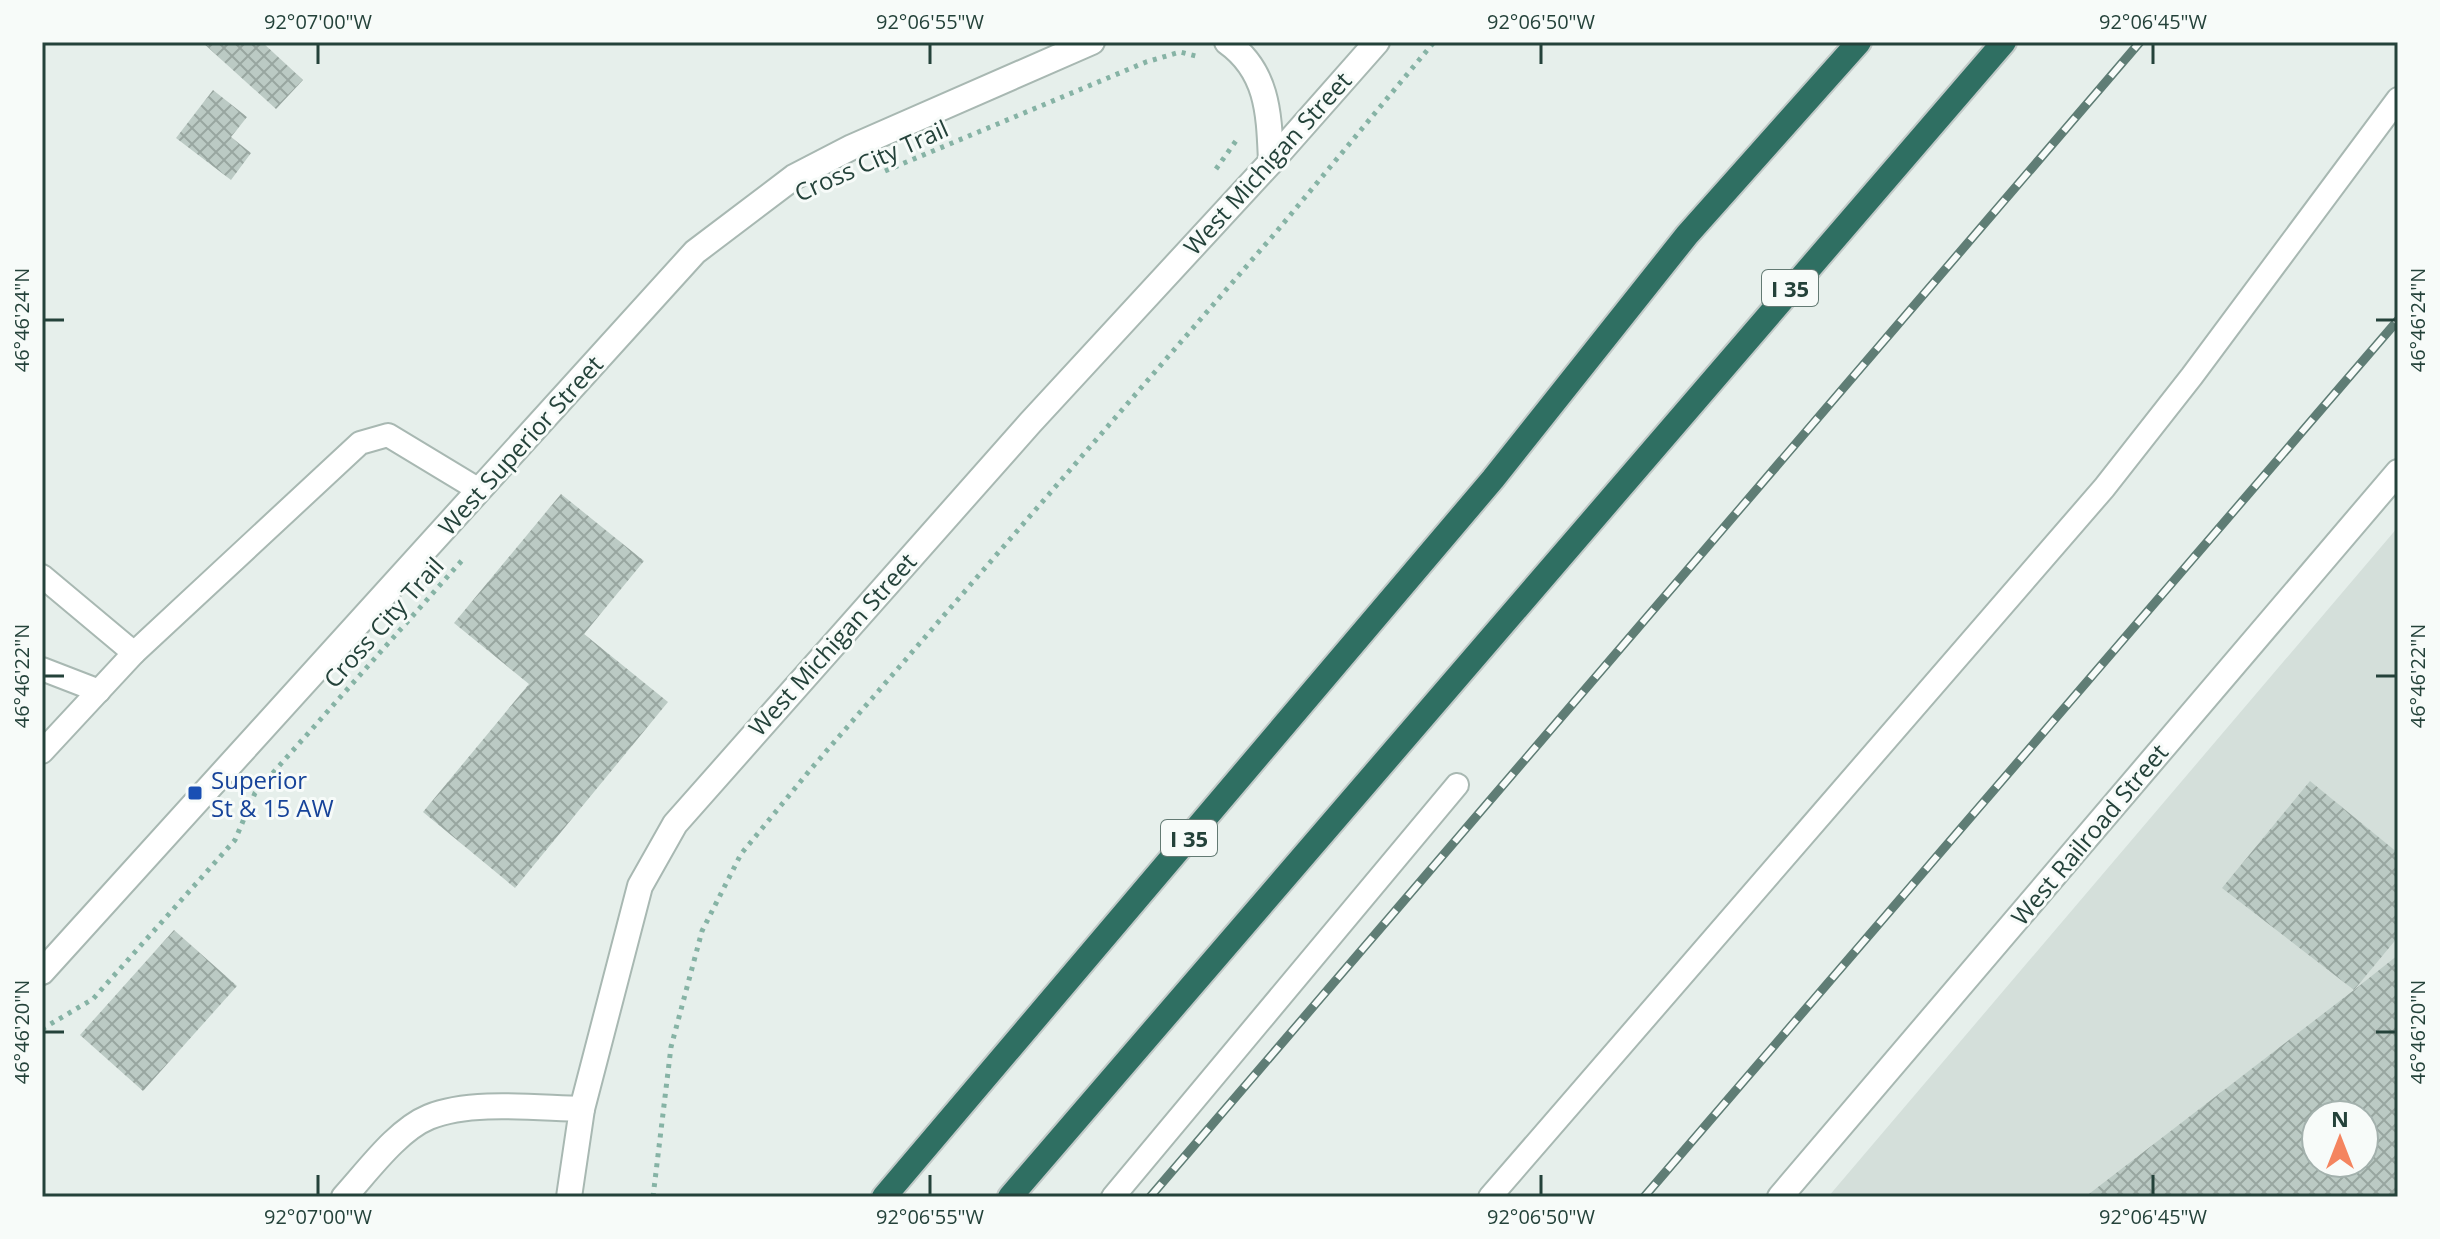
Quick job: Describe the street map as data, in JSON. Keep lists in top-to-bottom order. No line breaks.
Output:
{"streets":{"highway":["I 35"],"street":["West Michigan Street","West Superior Street","West Railroad Street"],"path":["Cross City Trail"]},"places":{"transit":["Superior St & 15 AW"]},"north":"top","coordinates":["92°07'00\"W","92°06'55\"W","92°06'50\"W","92°06'45\"W","46°46'24\"N","46°46'22\"N","46°46'20\"N"]}
